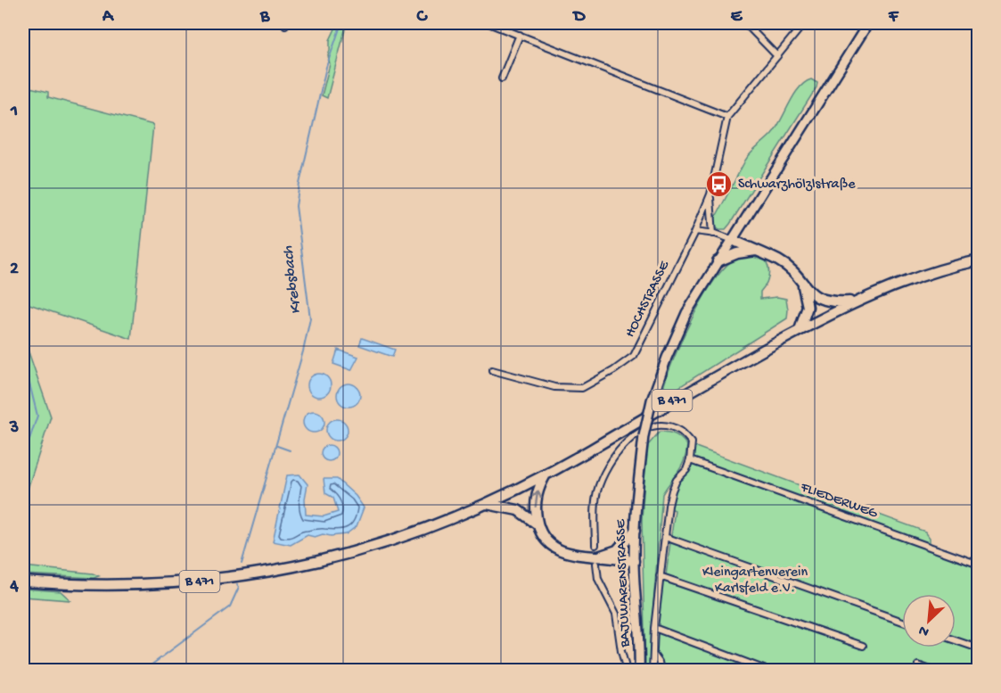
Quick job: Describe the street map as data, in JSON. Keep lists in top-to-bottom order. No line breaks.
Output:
{"streets":{"highway":["B 471"],"main road":["BAJUWARENSTRASSE"],"street":["HOCHSTRASSE","FLIEDERWEG"]},"crossings":[["FLIEDERWEG","BAJUWARENSTRASSE"]],"water":["Krebsbach"],"parks":["Kleingartenverein Karlsfeld e.V."],"places":{"bus stop":["Schwarzhölzlstraße"]},"north":"bottom left","grid":{"columns":["A","B","C","D","E","F"],"rows":["1","2","3","4"]}}
